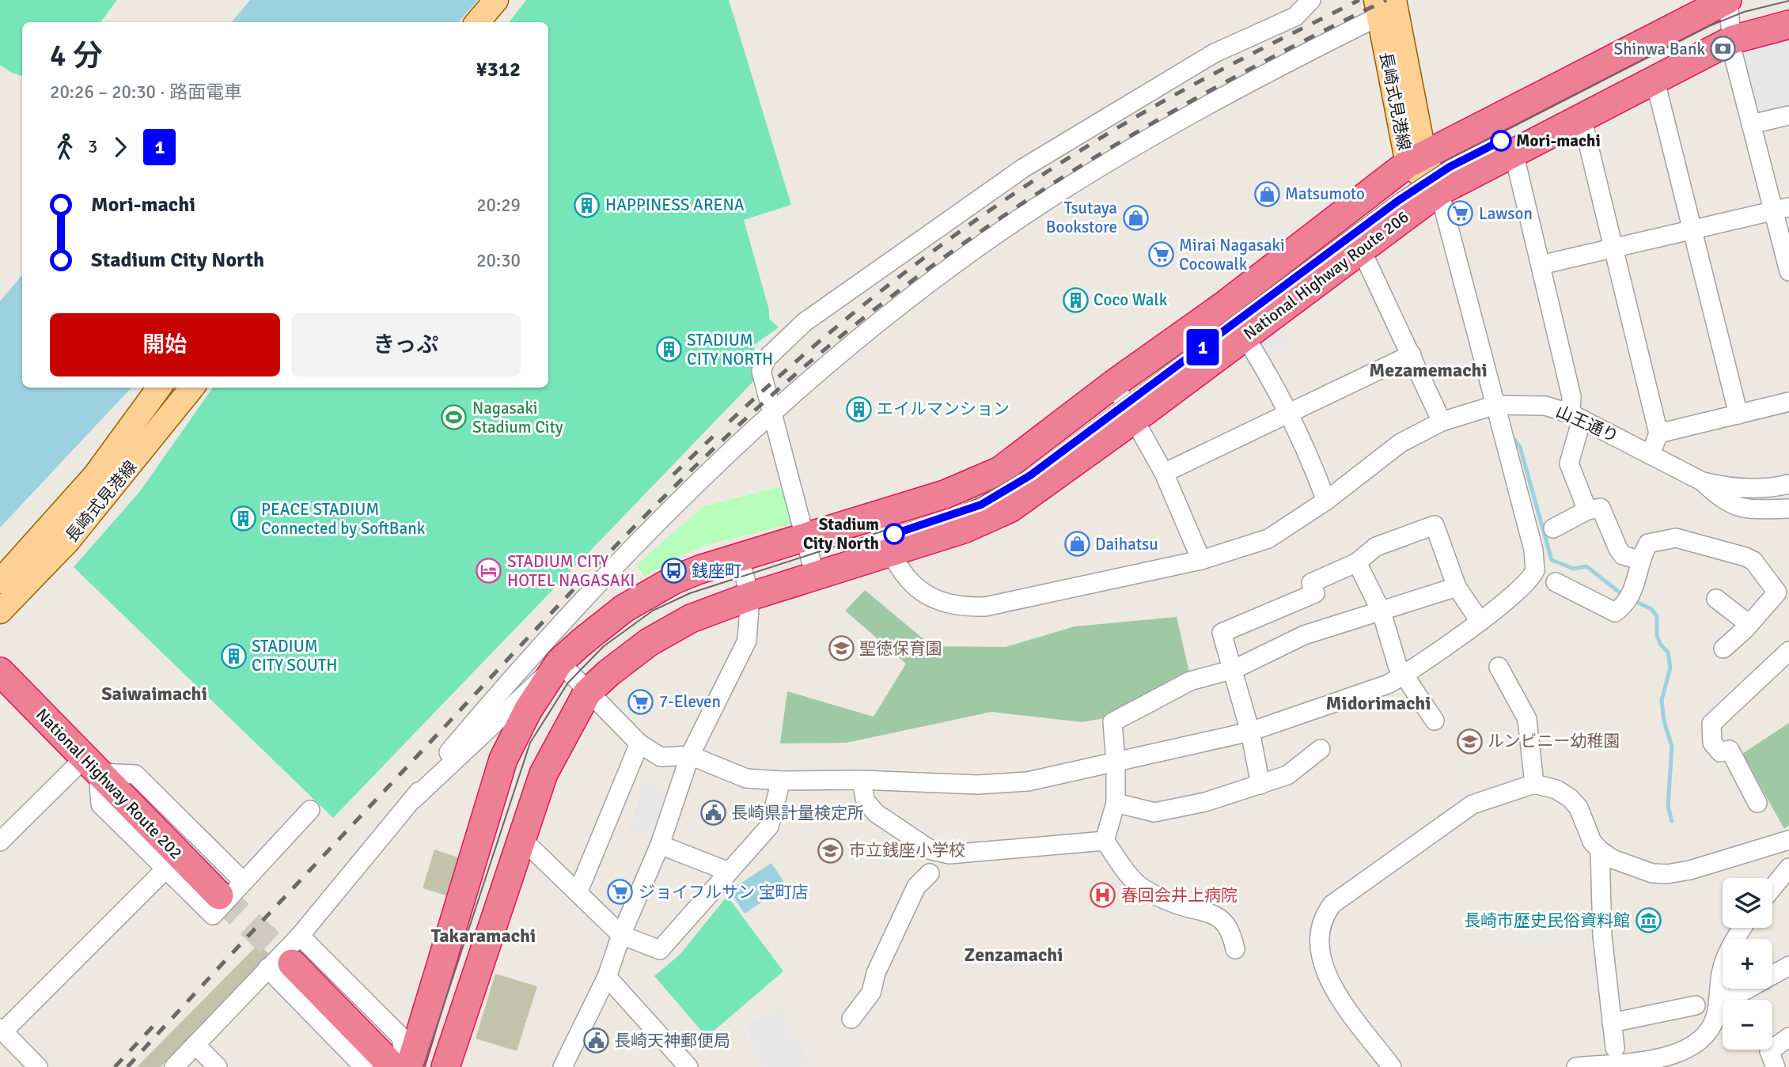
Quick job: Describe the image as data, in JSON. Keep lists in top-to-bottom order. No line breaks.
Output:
{"streets":{"highway":["National Highway Route 206","National Highway Route 202"],"main road":["長崎式見港線"],"street":["山王通り"]},"crossings":[["長崎式見港線","National Highway Route 206"],["National Highway Route 206","山王通り"]],"districts":["Mezamemachi","Saiwaimachi","Midorimachi","Takaramachi","Zenzamachi"],"places":{"bank":["Shinwa Bank"],"other":["Mori-machi","Stadium City North"],"shop":["Matsumoto","Tsutaya Bookstore","Daihatsu"],"building":["HAPPINESS ARENA","Coco Walk","STADIUM CITY NORTH","エイルマンション","PEACE STADIUM Connected by SoftBank","STADIUM CITY SOUTH"],"supermarket":["Lawson","Mirai Nagasaki Cocowalk","7-Eleven","ジョイフルサン 宝町店"],"sports":["Nagasaki Stadium City"],"hotel":["STADIUM CITY HOTEL NAGASAKI"],"bus stop":["銭座町"],"school or university":["聖徳保育園","ルンビニー幼稚園","市立銭座小学校"],"public building":["長崎県計量検定所","長崎天神郵便局"],"hospital":["春回会井上病院"],"museum":["長崎市歴史民俗資料館"]},"lines":["tram line 1"],"page":{"on_map":"1","heading":["4 分","20:26 – 20:30 · 路面電車","¥312"],"legs":["3","1"],"list":[{"name":"Mori-machi","value":"20:29"},{"name":"Stadium City North","value":"20:30"}],"buttons":["開始","きっぷ"],"map_buttons":["+","−"]}}
